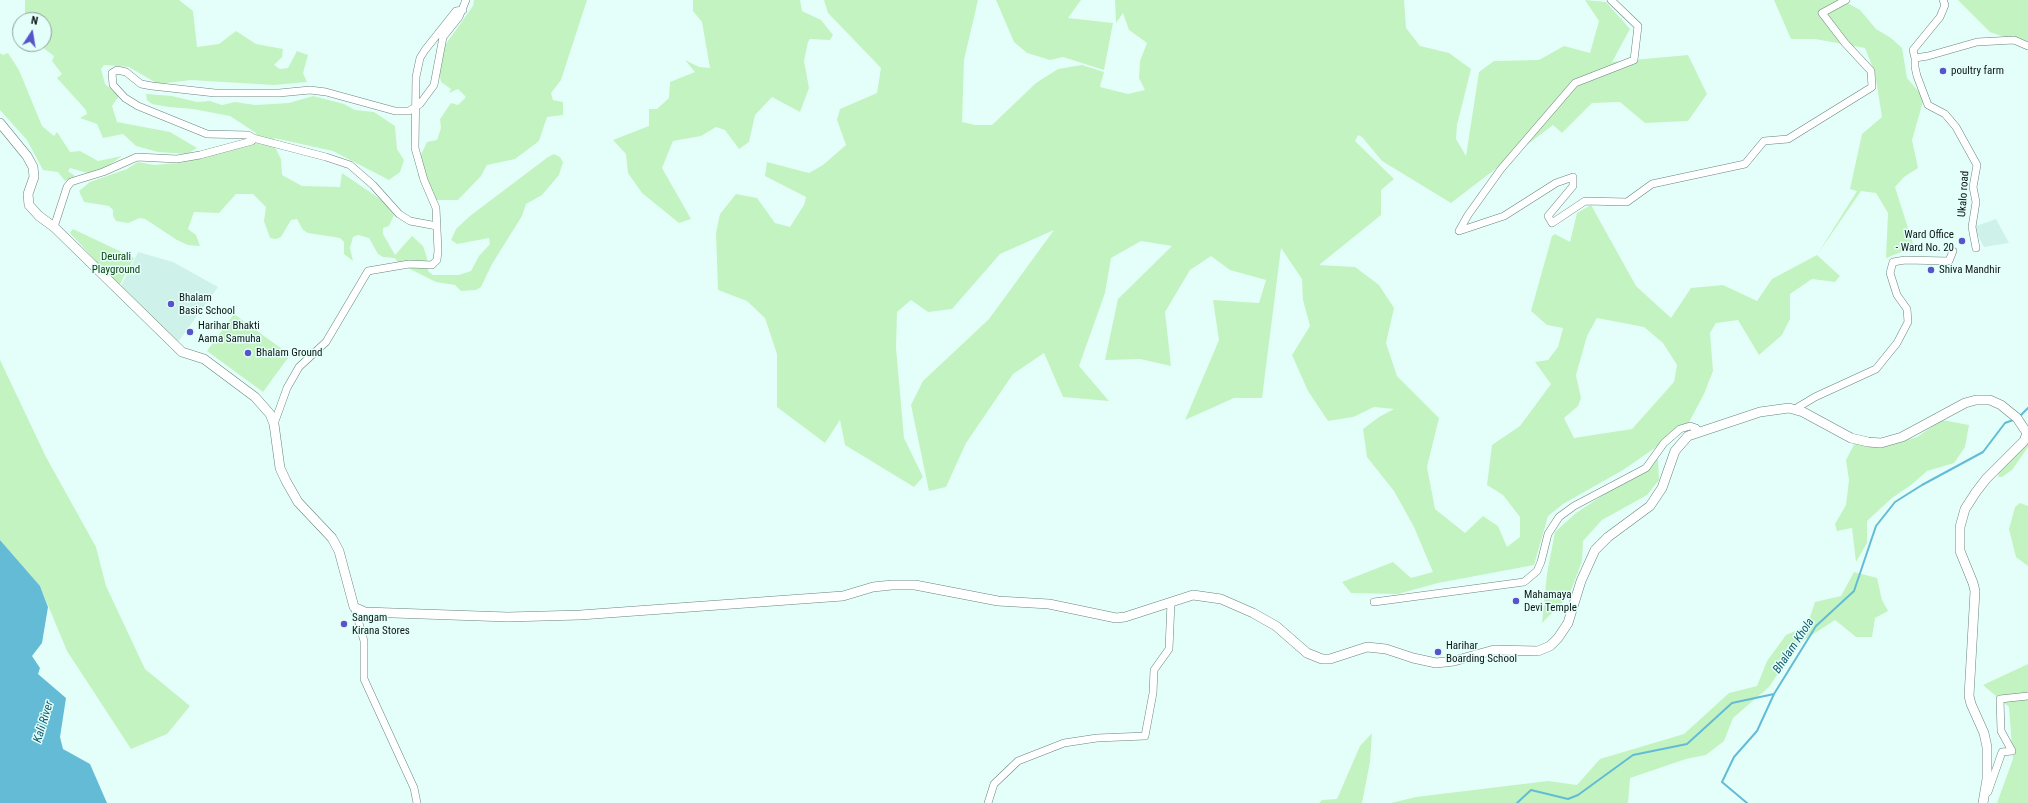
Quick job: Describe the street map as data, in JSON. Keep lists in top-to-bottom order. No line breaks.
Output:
{"streets":{"street":["Ukalo road"]},"water":["Bhalam Khola","Kali River"],"parks":["Deurali Playground"],"places":["poultry farm","Ward Office - Ward No. 20","Shiva Mandhir","Bhalam Basic School","Harihar Bhakti Aama Samuha","Bhalam Ground","Mahamaya Devi Temple","Sangam Kirana Stores","Harihar Boarding School"],"north":"top"}
